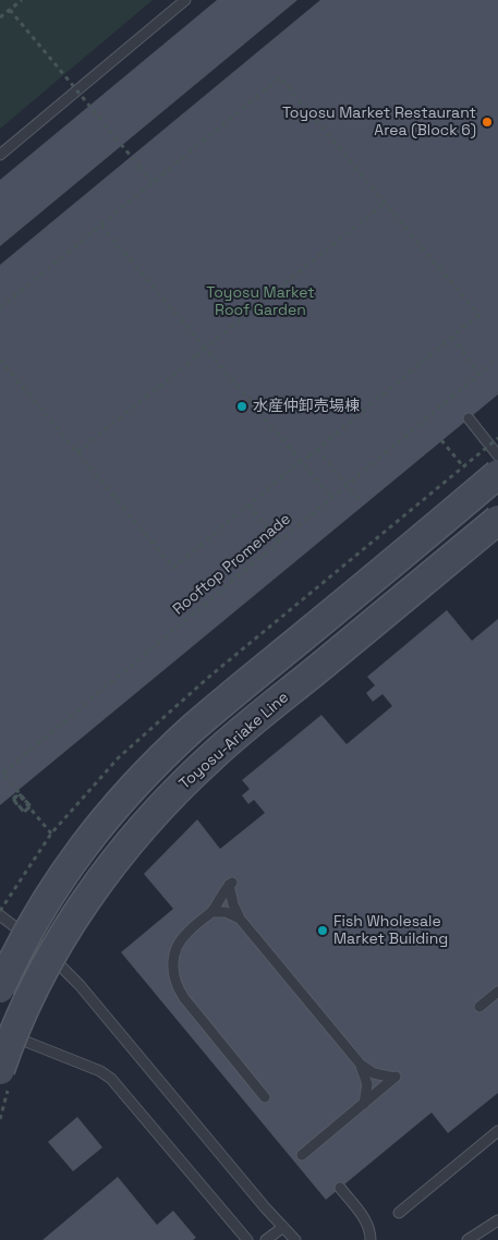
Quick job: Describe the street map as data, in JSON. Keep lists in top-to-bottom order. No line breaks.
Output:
{"streets":{"main road":["Toyosu-Ariake Line"],"path":["Rooftop Promenade"]},"parks":["Toyosu Market Roof Garden"],"places":["Toyosu Market Restaurant Area (Block 6)","水産仲卸売場棟","Fish Wholesale Market Building"]}
